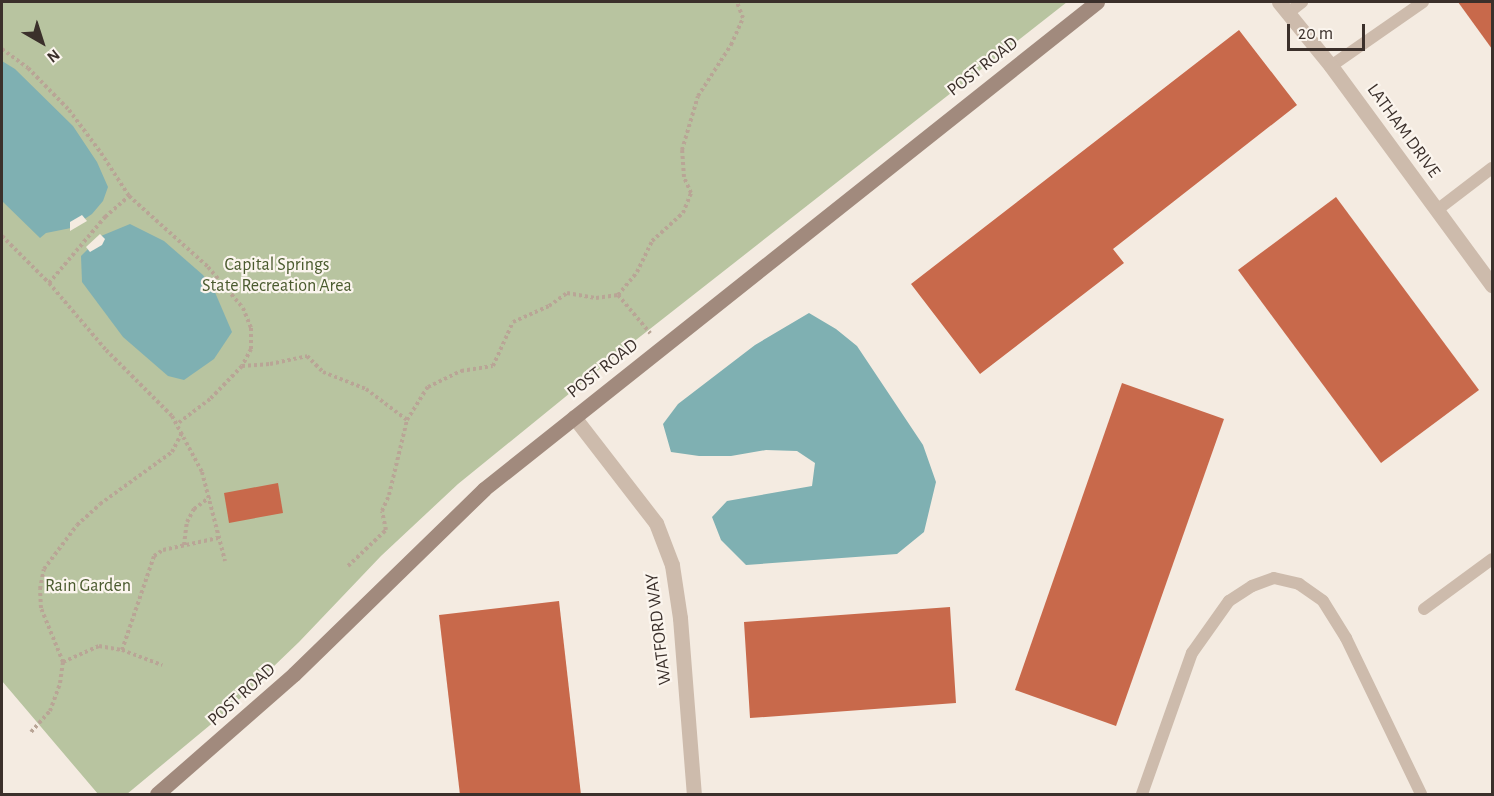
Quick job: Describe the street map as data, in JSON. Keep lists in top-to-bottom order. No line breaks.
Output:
{"streets":{"street":["POST ROAD","LATHAM DRIVE","WATFORD WAY"]},"crossings":[["POST ROAD","WATFORD WAY"]],"parks":["Capital Springs State Recreation Area","Rain Garden"],"scale_bar":"20 m","north":"bottom right"}
